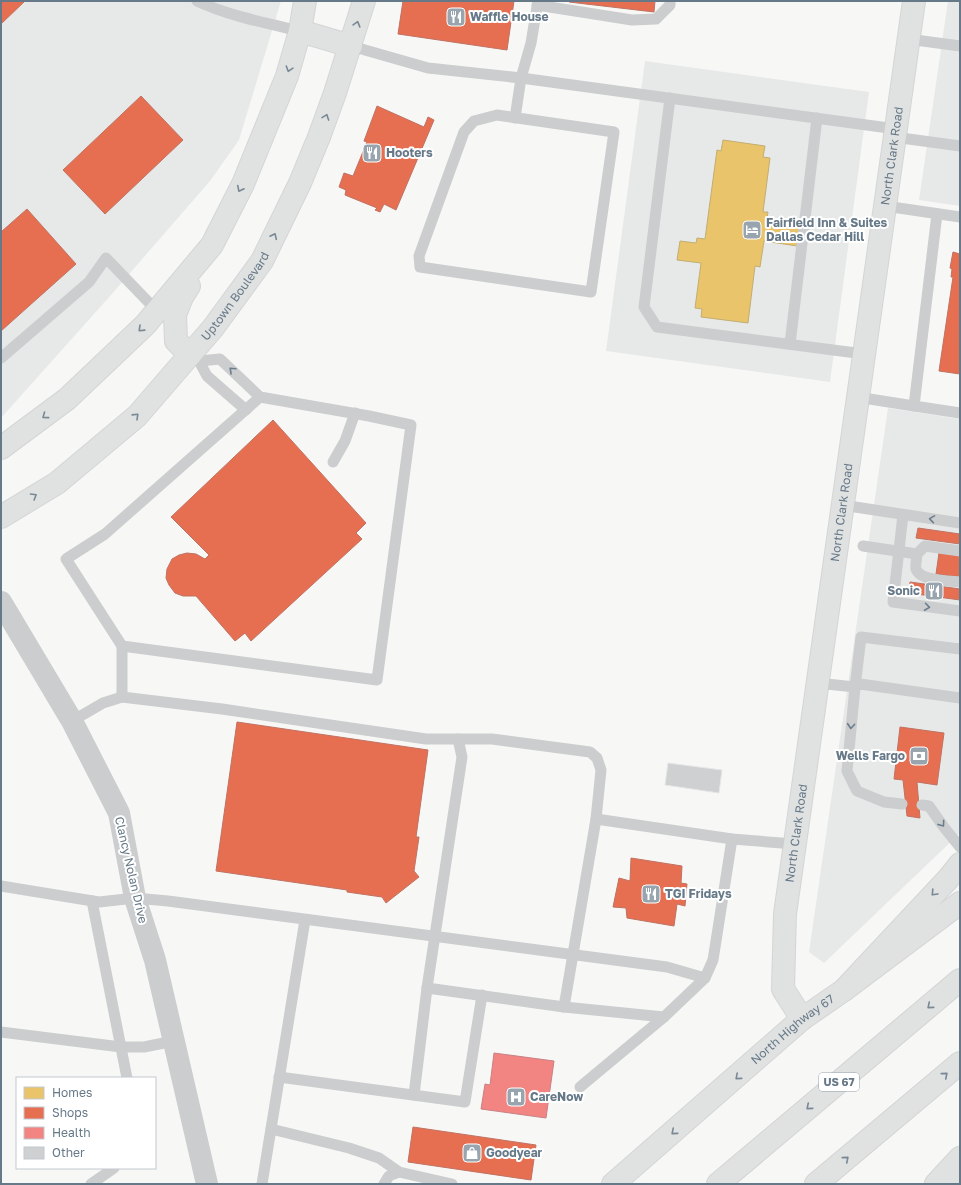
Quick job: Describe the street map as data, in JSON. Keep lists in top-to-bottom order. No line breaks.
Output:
{"streets":{"main road":["North Clark Road","Uptown Boulevard","North Highway 67","US 67"],"street":["Clancy Nolan Drive"]},"crossings":[["North Clark Road","North Highway 67"]],"places":{"restaurant":["Waffle House","Hooters","Sonic","TGI Fridays"],"hotel":["Fairfield Inn & Suites Dallas Cedar Hill"],"bank":["Wells Fargo"],"hospital":["CareNow"],"shop":["Goodyear"]},"legend":["Homes","Shops","Health","Other"]}
